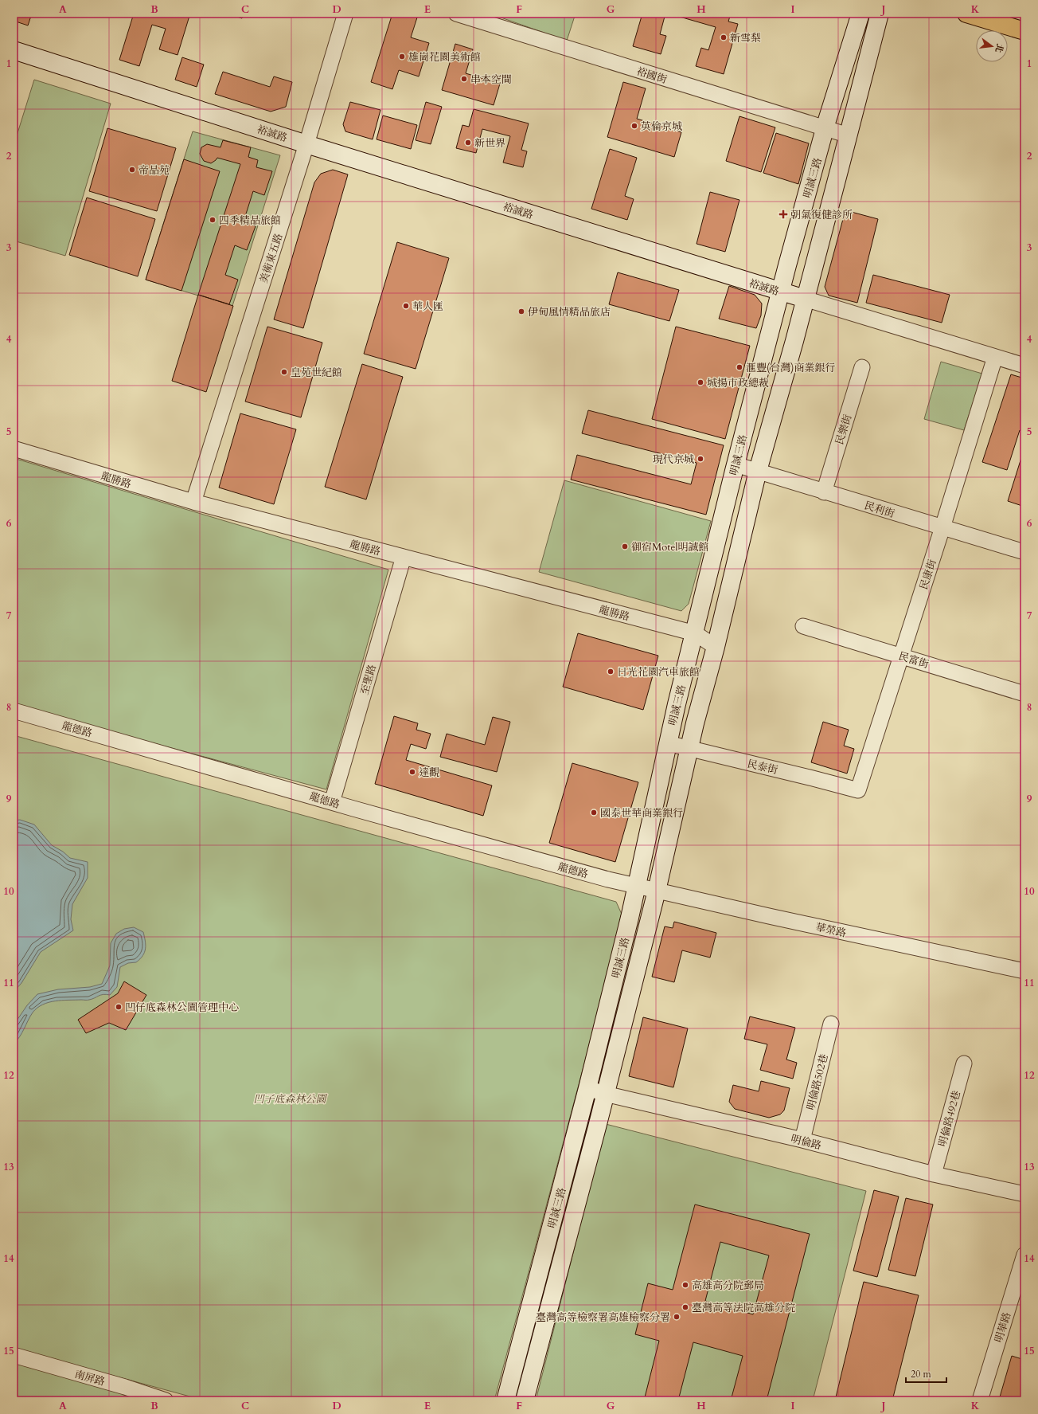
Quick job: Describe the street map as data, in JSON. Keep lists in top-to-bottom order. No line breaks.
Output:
{"streets":{"street":["裕國街","裕誠路","明誠三路","美術東五路","民樂街","龍勝路","民利街","民康街","民富街","至聖路","龍德路","民泰街","華榮路","明倫路502巷","明倫路492巷","明倫路","明華路","南屏路"]},"crossings":[["裕國街","明誠三路"],["裕誠路","明誠三路"],["裕誠路","美術東五路"],["裕誠路","民康街"],["明誠三路","龍勝路"],["明誠三路","民利街"],["明誠三路","龍德路"],["明誠三路","民泰街"],["明誠三路","華榮路"],["明誠三路","明倫路"],["美術東五路","龍勝路"],["民樂街","民利街"],["龍勝路","至聖路"],["民利街","民康街"],["民康街","民富街"],["民康街","民泰街"],["至聖路","龍德路"],["龍德路","華榮路"],["明倫路502巷","明倫路"],["明倫路492巷","明倫路"]],"parks":["凹子底森林公園"],"places":{"other":["新雪梨","雄崗花園美術館","串本空間","英倫京城","新世界","帝品苑","四季精品旅館","華人匯","伊甸風情精品旅店","滙豐(台灣)商業銀行","皇苑世紀館","城揚市政總裁","現代京城","御宿Motel明誠館","日光花園汽車旅館","達觀","國泰世華商業銀行","凹仔底森林公園管理中心","高雄高分院郵局","臺灣高等法院高雄分院","臺灣高等檢察署高雄檢察分署"],"health":["朝氣復健診所"]},"scale_bar":"20 m","north":"right","grid":{"columns":["A","B","C","D","E","F","G","H","I","J","K"],"rows":["1","2","3","4","5","6","7","8","9","10","11","12","13","14","15"]}}
